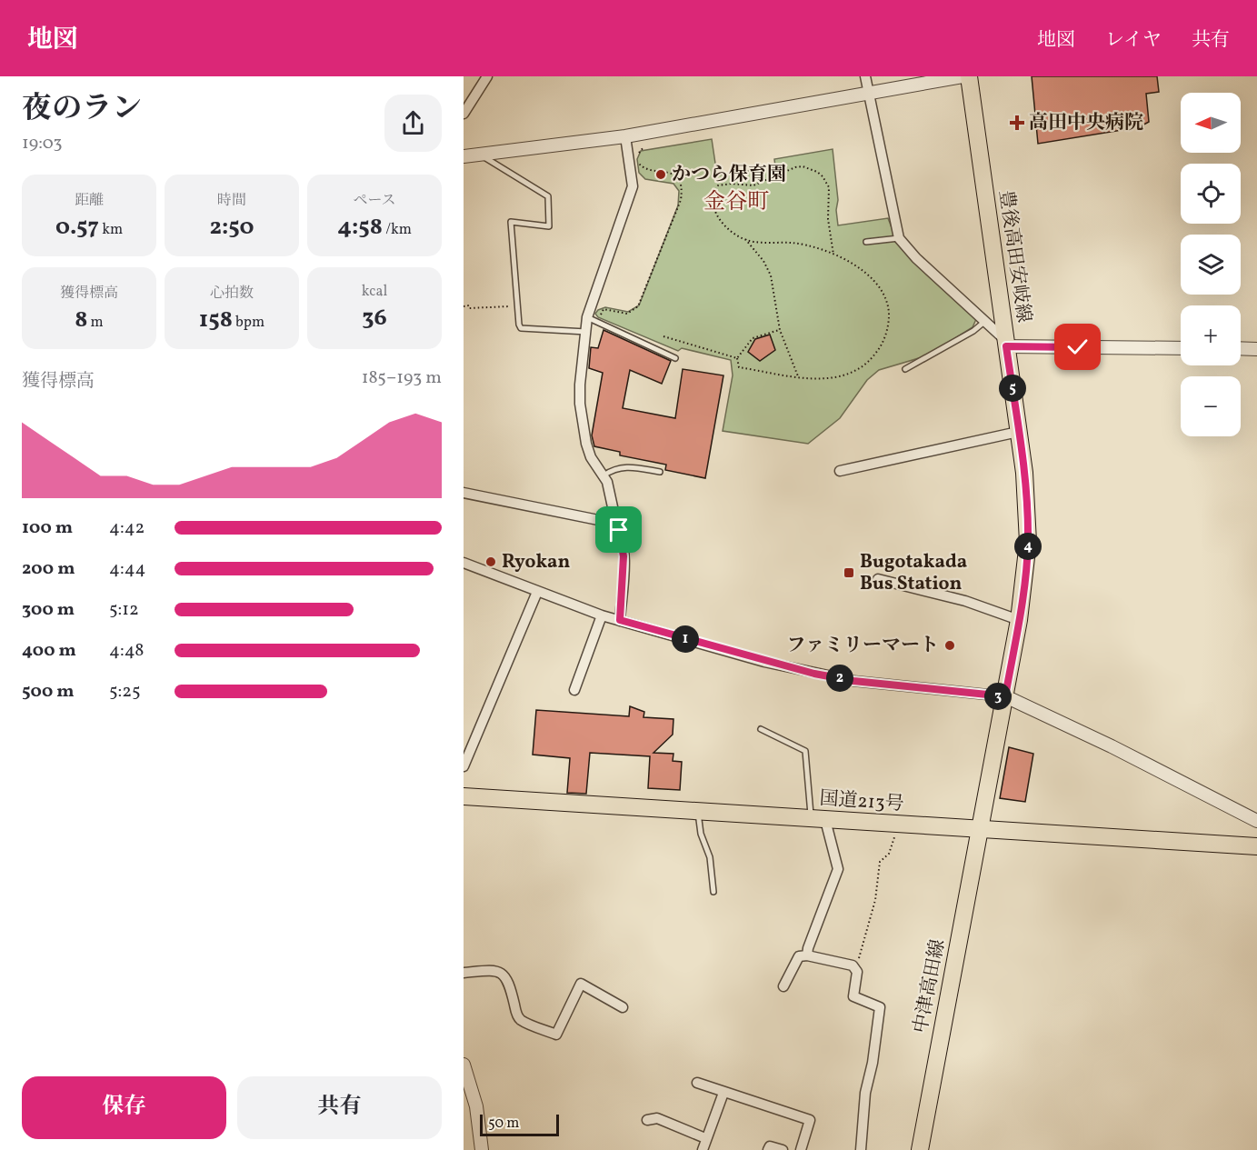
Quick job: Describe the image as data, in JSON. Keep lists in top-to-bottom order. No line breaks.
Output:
{"streets":{"main road":["豊後高田安岐線","国道213号","中津高田線"]},"crossings":[["豊後高田安岐線","国道213号"],["豊後高田安岐線","中津高田線"],["国道213号","中津高田線"]],"districts":["金谷町"],"places":{"health":["高田中央病院"],"other":["かつら保育園","Ryokan","ファミリーマート"],"transit":["Bugotakada Bus Station"]},"scale_bar":"50 m","north":"left","page":{"header":"地図","nav":["地図","レイヤ","共有"],"heading":["夜のラン","19:03"],"map_buttons":["+","−"],"stats":[["距離","0.57 km"],["時間","2:50"],["ペース","4:58 /km"],["獲得標高","8 m"],["心拍数","158 bpm"],["kcal","36"]],"chart":["獲得標高","185–193 m"],"pins":["5","4","1","2","3"],"list":[{"name":"100 m","note":"4:42"},{"name":"200 m","note":"4:44"},{"name":"300 m","note":"5:12"},{"name":"400 m","note":"4:48"},{"name":"500 m","note":"5:25"}],"buttons":["保存","共有"],"scale":"50 m"}}
